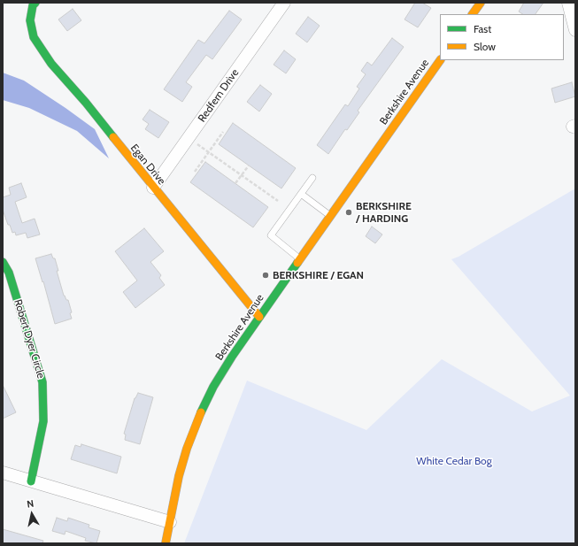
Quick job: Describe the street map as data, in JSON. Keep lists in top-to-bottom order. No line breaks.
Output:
{"streets":{"street":["Berkshire Avenue","Redfern Drive","Egan Drive","Robert Dyer Circle"]},"crossings":[["Berkshire Avenue","Egan Drive"],["Redfern Drive","Egan Drive"]],"parks":["White Cedar Bog"],"places":["BERKSHIRE / HARDING","BERKSHIRE / EGAN"],"legend":["Fast","Slow"],"north":"top"}
